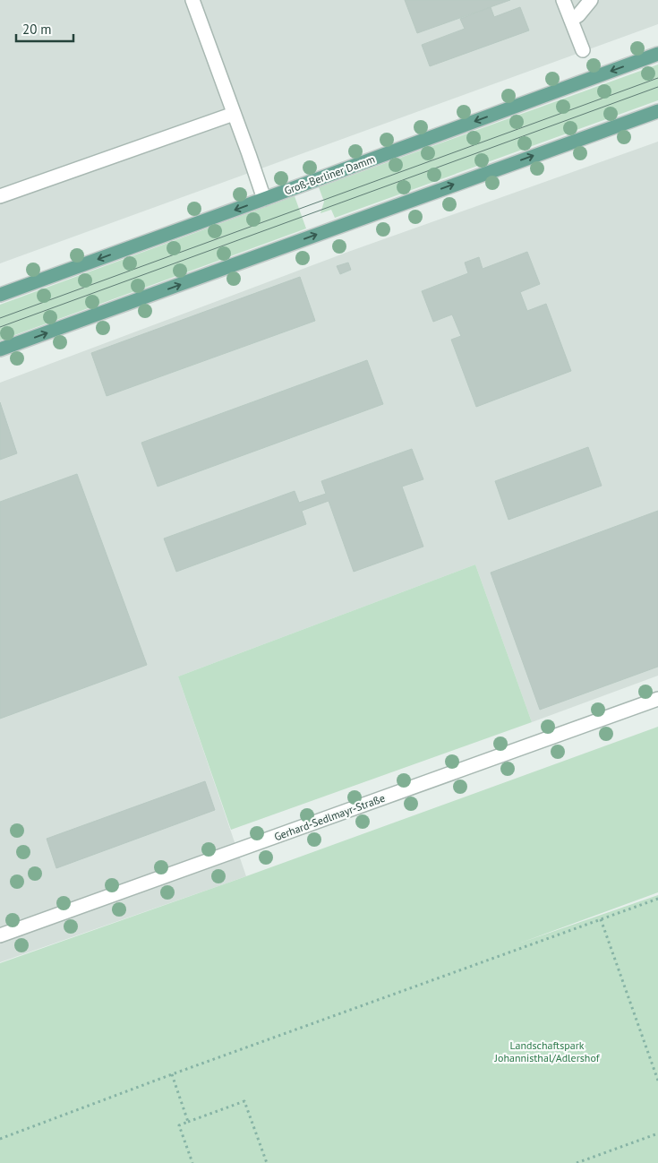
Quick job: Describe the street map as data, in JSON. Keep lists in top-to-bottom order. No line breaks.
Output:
{"streets":{"main road":["Groß-Berliner Damm"],"street":["Gerhard-Sedlmayr-Straße"]},"parks":["Landschaftspark Johannisthal/Adlershof"],"scale_bar":"20 m"}
